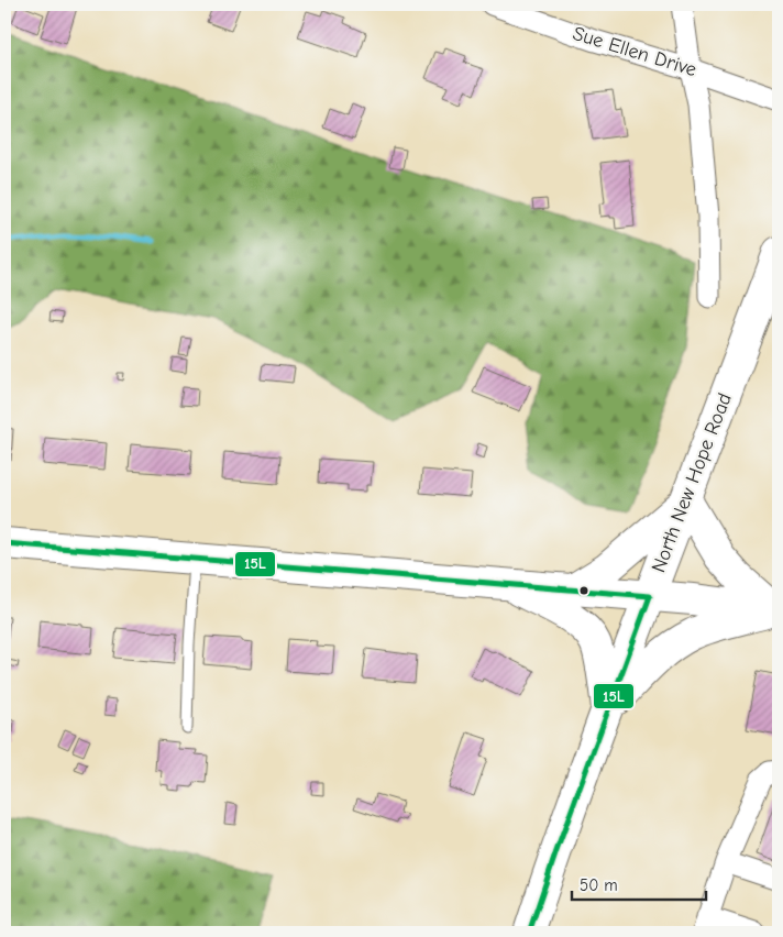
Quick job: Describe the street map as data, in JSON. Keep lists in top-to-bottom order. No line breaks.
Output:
{"streets":{"main road":["North New Hope Road"],"street":["Sue Ellen Drive"]},"lines":["transit line 15L"],"scale_bar":"50 m"}
